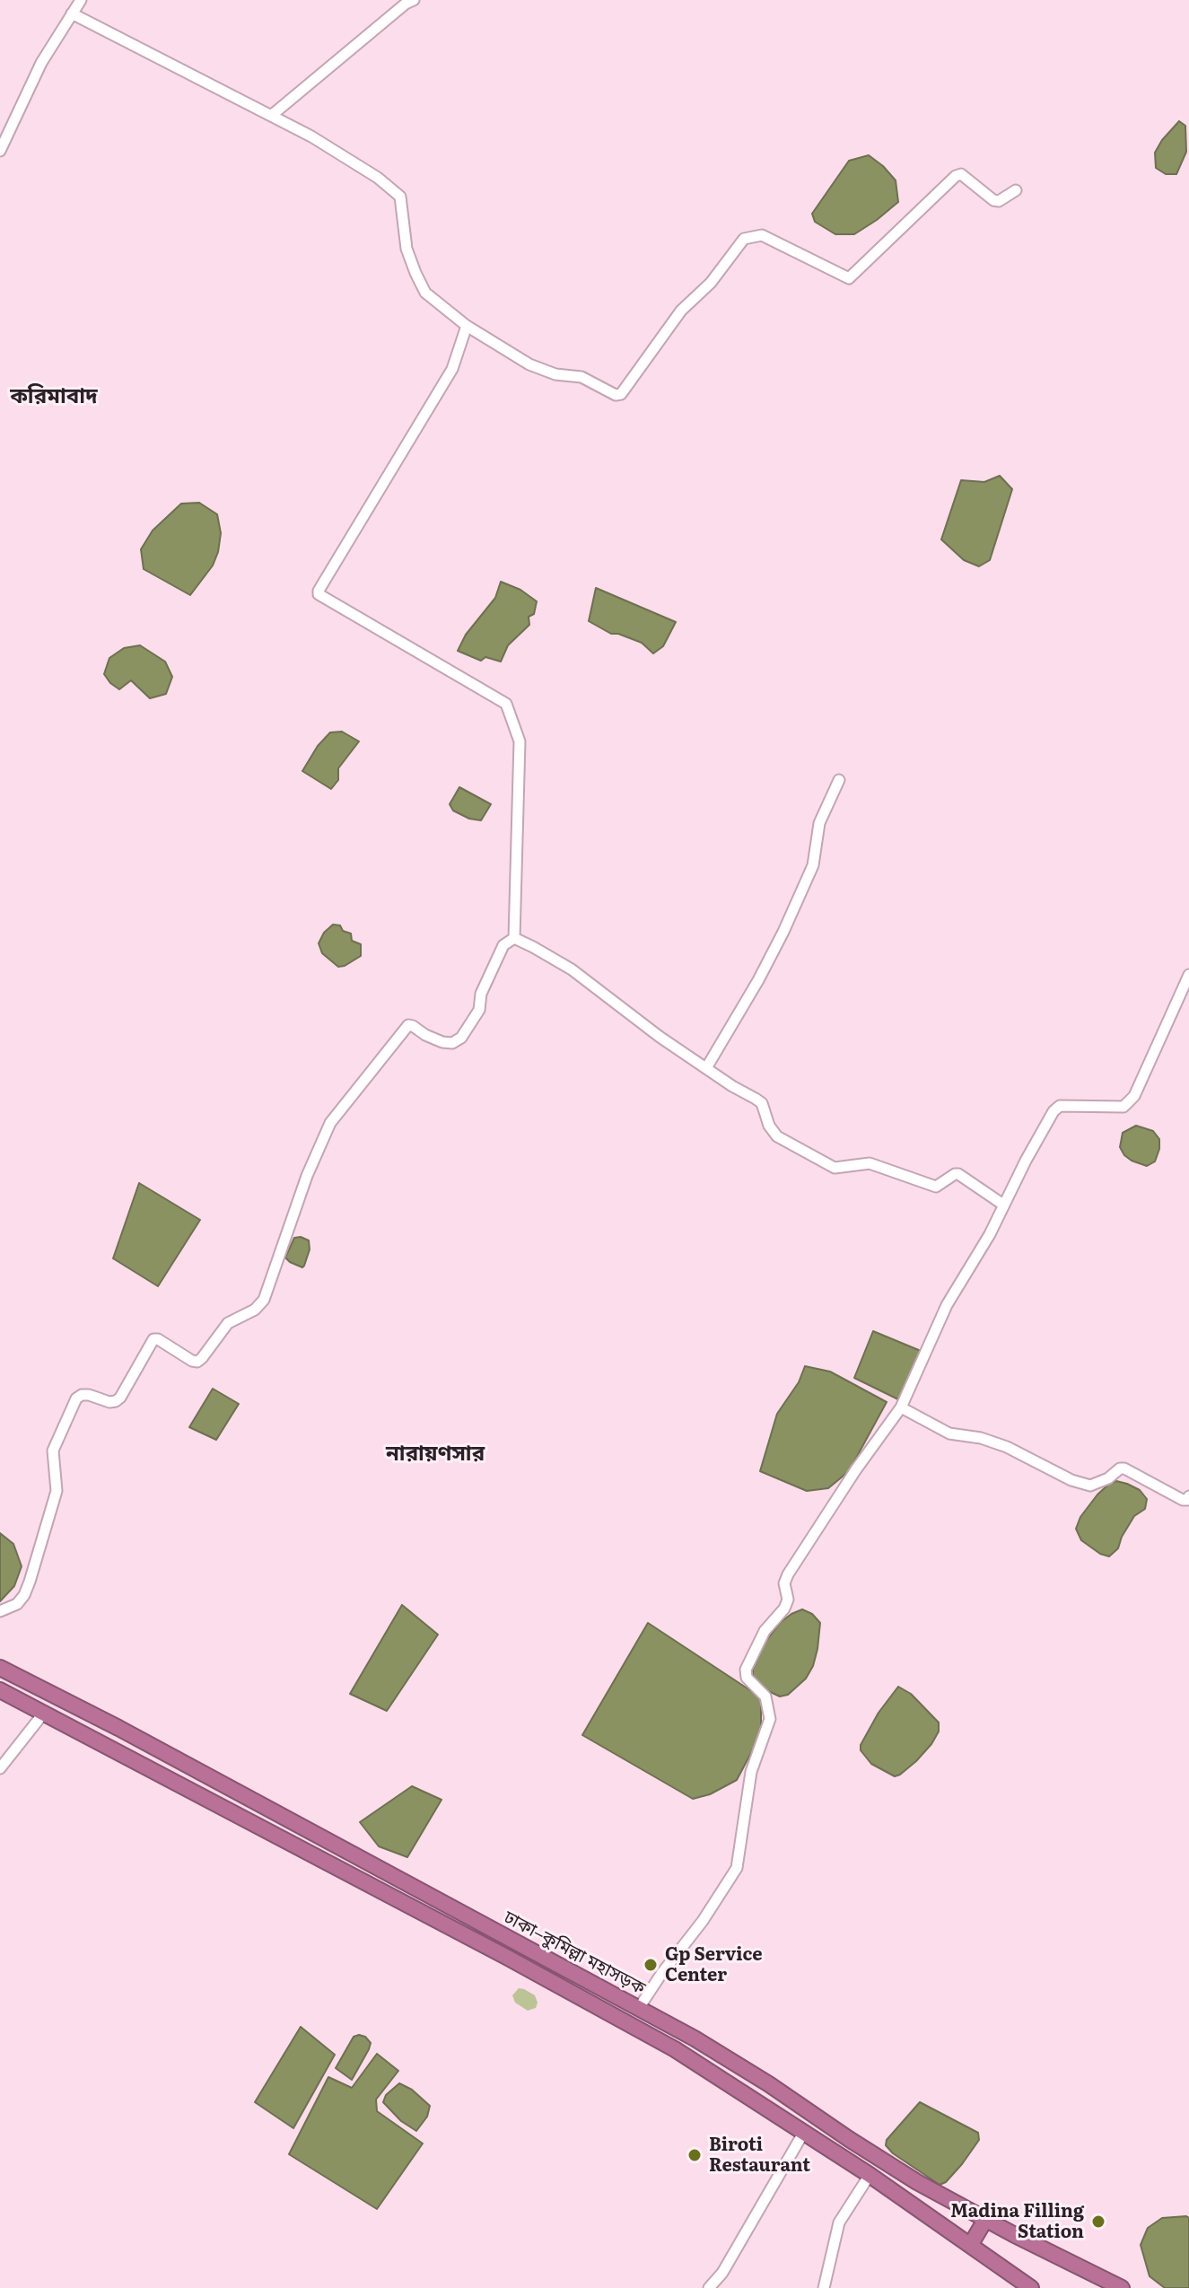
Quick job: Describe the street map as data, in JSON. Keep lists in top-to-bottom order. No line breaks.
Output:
{"streets":{"highway":["ঢাকা–কুমিল্লা মহাসড়ক"]},"districts":["করিমাবাদ","নারায়ণসার"],"places":["Gp Service Center","Biroti Restaurant","Madina Filling Station"]}
